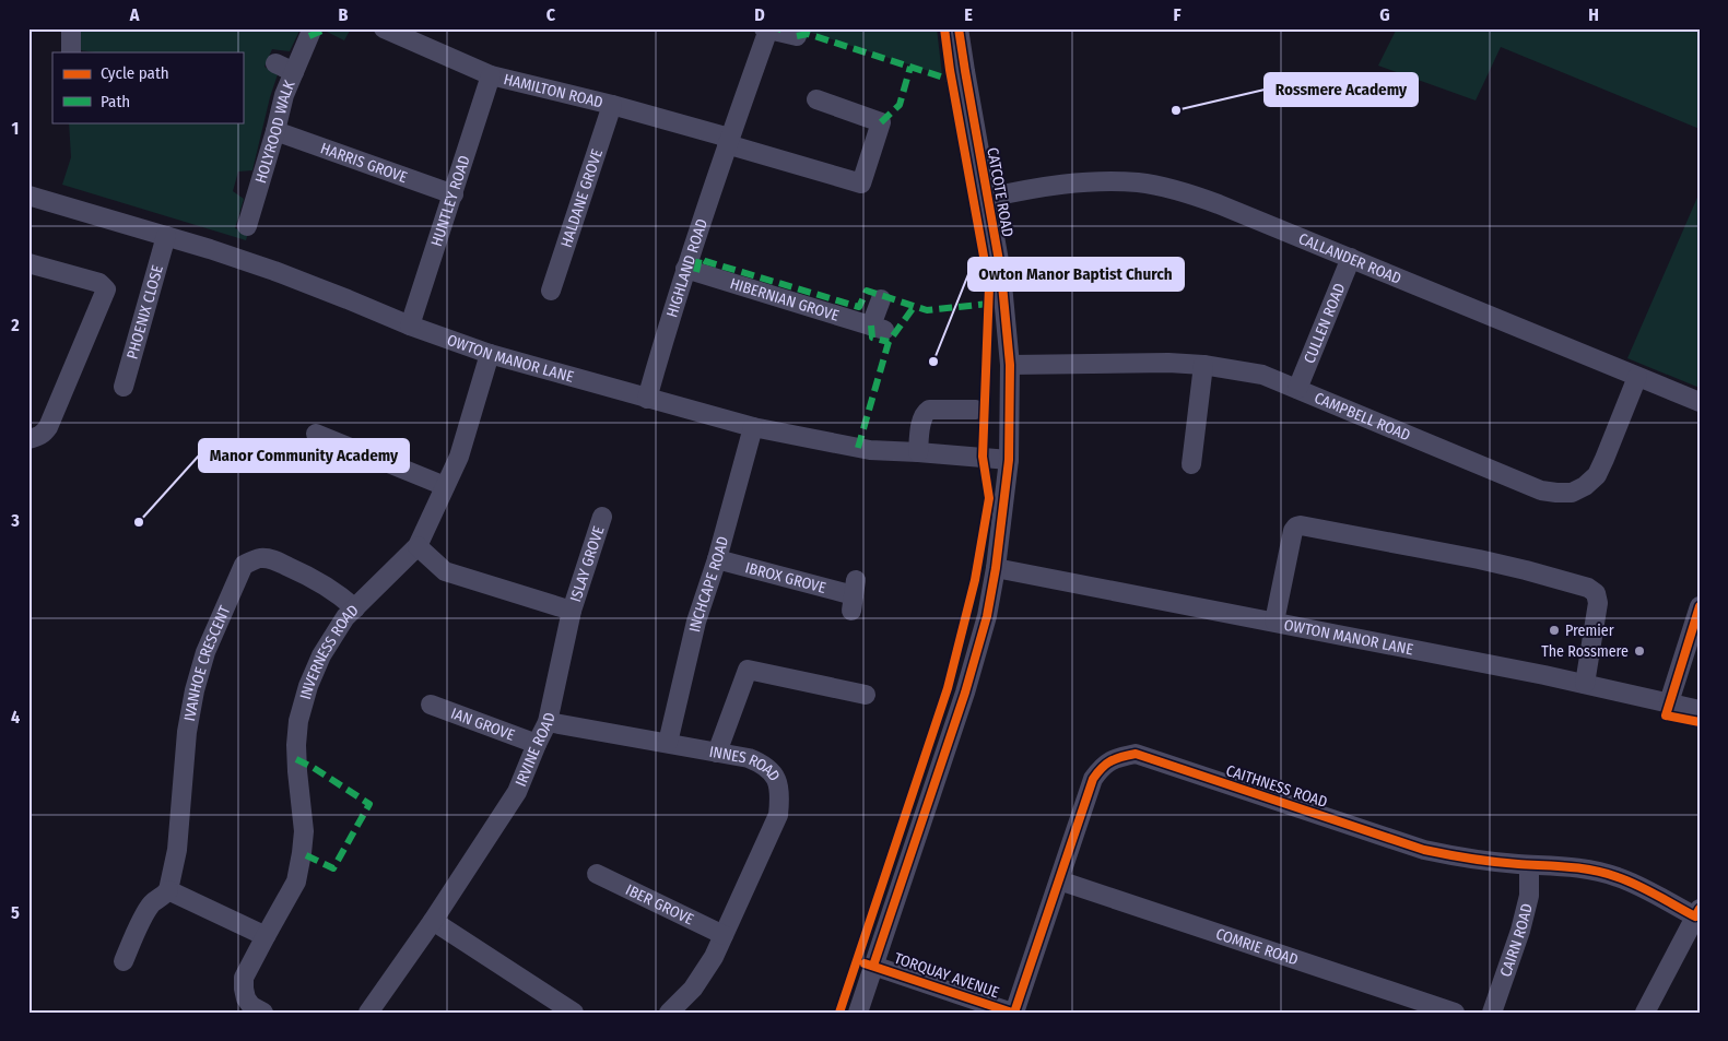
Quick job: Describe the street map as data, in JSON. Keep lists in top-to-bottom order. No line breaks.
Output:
{"streets":{"street":["HAMILTON ROAD","HOLYROOD WALK","HARRIS GROVE","CATCOTE ROAD","HALDANE GROVE","HUNTLEY ROAD","CALLANDER ROAD","HIGHLAND ROAD","HIBERNIAN GROVE","PHOENIX CLOSE","CULLEN ROAD","OWTON MANOR LANE","CAMPBELL ROAD","ISLAY GROVE","IBROX GROVE","INCHCAPE ROAD","INVERNESS ROAD","IVANHOE CRESCENT","IAN GROVE","IRVINE ROAD","INNES ROAD","CAITHNESS ROAD","IBER GROVE","CAIRN ROAD","COMRIE ROAD","TORQUAY AVENUE"]},"crossings":[["HAMILTON ROAD","HALDANE GROVE"],["HAMILTON ROAD","HUNTLEY ROAD"],["HAMILTON ROAD","HIGHLAND ROAD"],["HOLYROOD WALK","HARRIS GROVE"],["HARRIS GROVE","HUNTLEY ROAD"],["CATCOTE ROAD","CALLANDER ROAD"],["CATCOTE ROAD","OWTON MANOR LANE"],["CATCOTE ROAD","CAMPBELL ROAD"],["CATCOTE ROAD","TORQUAY AVENUE"],["HUNTLEY ROAD","OWTON MANOR LANE"],["CALLANDER ROAD","CULLEN ROAD"],["CALLANDER ROAD","CAMPBELL ROAD"],["HIGHLAND ROAD","HIBERNIAN GROVE"],["HIGHLAND ROAD","OWTON MANOR LANE"],["PHOENIX CLOSE","OWTON MANOR LANE"],["CULLEN ROAD","CAMPBELL ROAD"],["OWTON MANOR LANE","INCHCAPE ROAD"],["OWTON MANOR LANE","INVERNESS ROAD"],["ISLAY GROVE","IRVINE ROAD"],["IBROX GROVE","INCHCAPE ROAD"],["INCHCAPE ROAD","INNES ROAD"],["INVERNESS ROAD","IVANHOE CRESCENT"],["IAN GROVE","IRVINE ROAD"],["IRVINE ROAD","INNES ROAD"],["INNES ROAD","IBER GROVE"],["CAITHNESS ROAD","CAIRN ROAD"],["CAITHNESS ROAD","COMRIE ROAD"],["CAITHNESS ROAD","TORQUAY AVENUE"]],"places":["Rossmere Academy","Owton Manor Baptist Church","Manor Community Academy","Premier","The Rossmere"],"legend":["Cycle path","Path"],"grid":{"columns":["A","B","C","D","E","F","G","H"],"rows":["1","2","3","4","5"]}}
